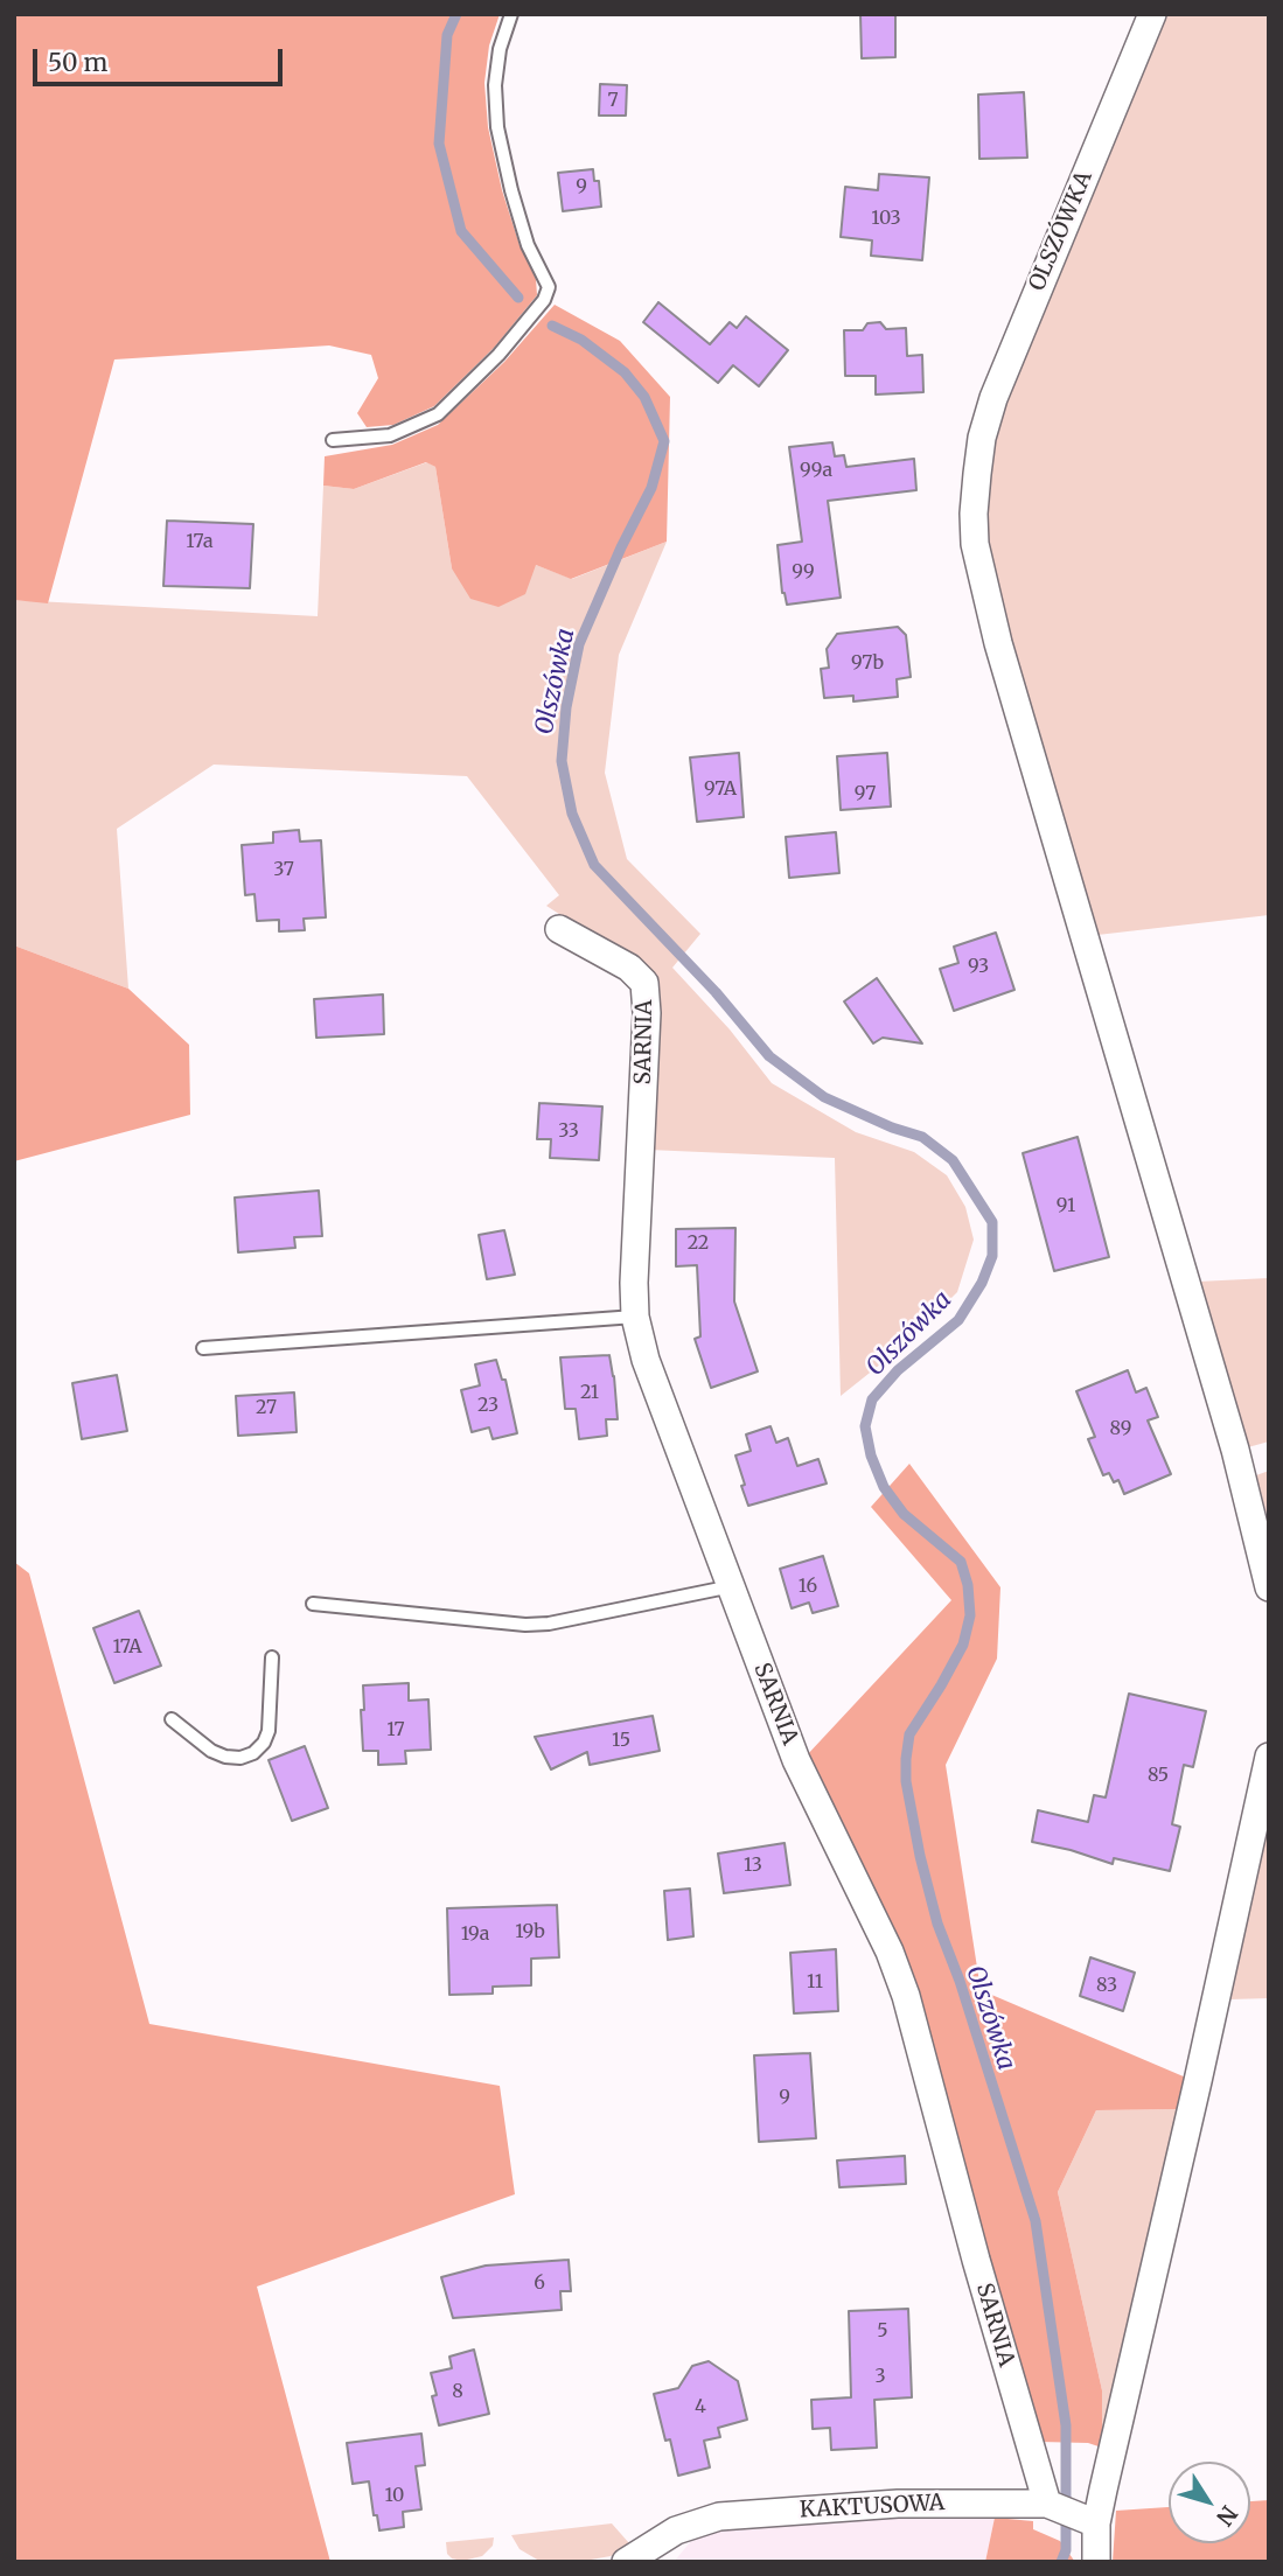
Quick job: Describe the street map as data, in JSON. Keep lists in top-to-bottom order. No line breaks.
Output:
{"streets":{"street":["OLSZÓWKA","SARNIA","KAKTUSOWA"]},"crossings":[["SARNIA","KAKTUSOWA"]],"water":["Olszówka"],"house_numbers":["7","9","103","99a","17a","99","97b","97A","97","37","93","33","91","22","21","23","27","89","16","17A","17","15","85","13","19b","19a","11","83","9","6","5","3","8","4","10"],"scale_bar":"50 m","north":"bottom right"}
